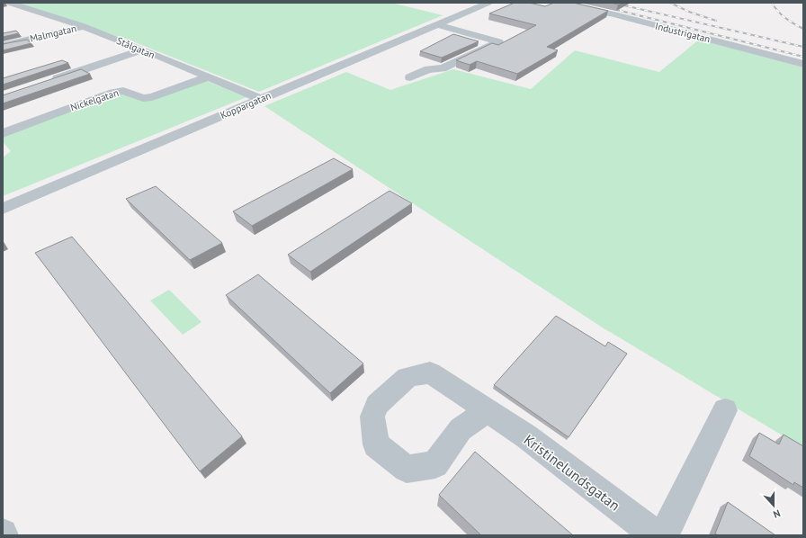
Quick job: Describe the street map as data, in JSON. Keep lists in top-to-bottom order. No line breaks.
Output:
{"streets":{"street":["Industrigatan","Malmgatan","Stålgatan","Nickelgatan","Koppargatan","Kristinelundsgatan"]},"crossings":[["Malmgatan","Stålgatan"],["Stålgatan","Nickelgatan"],["Stålgatan","Koppargatan"]],"north":"bottom"}
